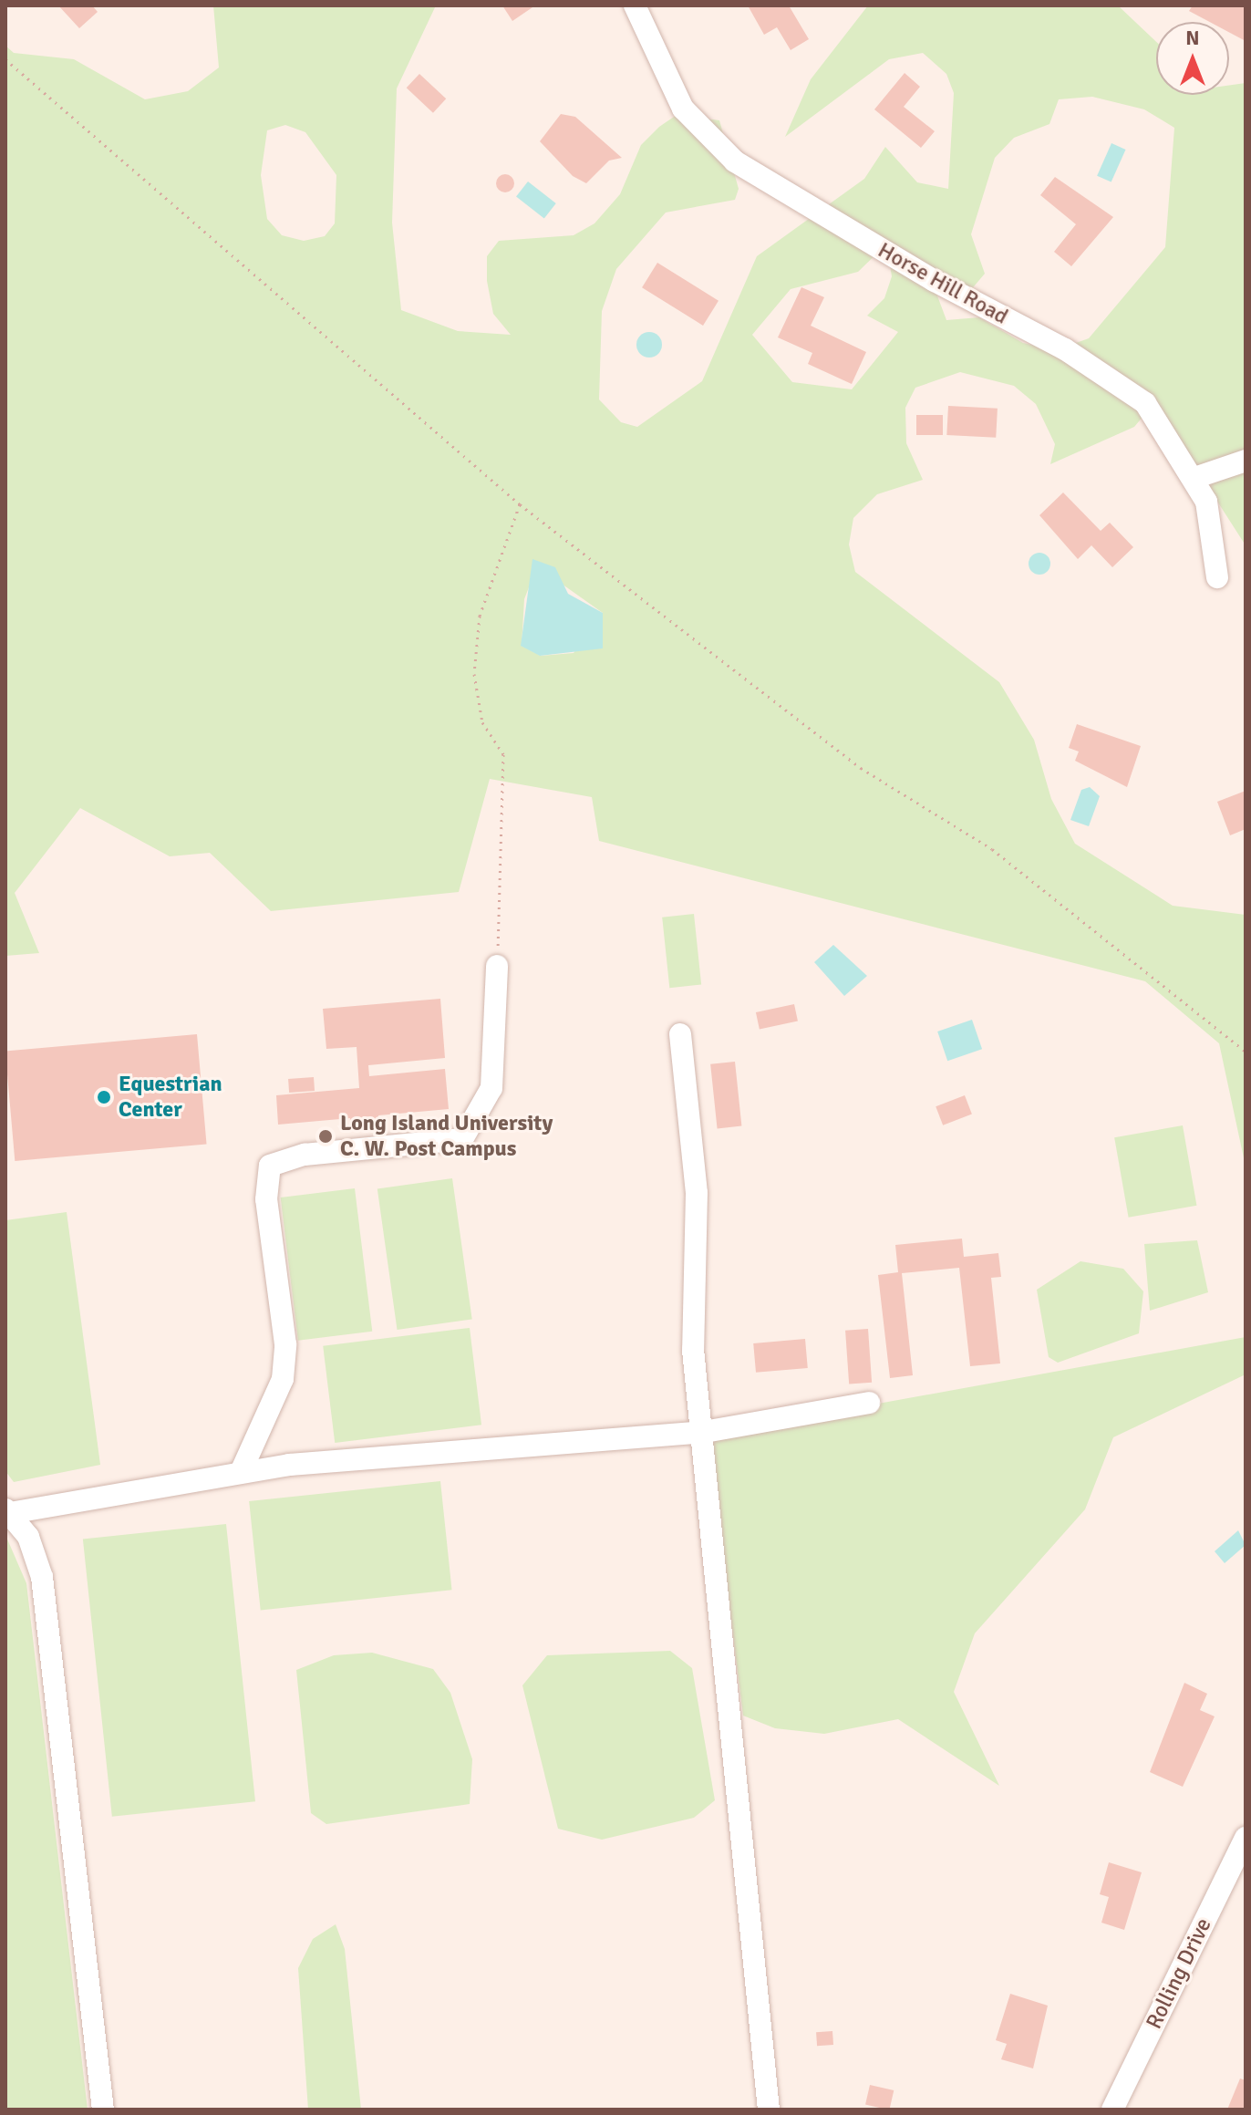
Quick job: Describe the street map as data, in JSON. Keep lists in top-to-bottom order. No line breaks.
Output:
{"streets":{"street":["Horse Hill Road","Rolling Drive"]},"places":["Equestrian Center","Long Island University C. W. Post Campus"],"north":"top"}
